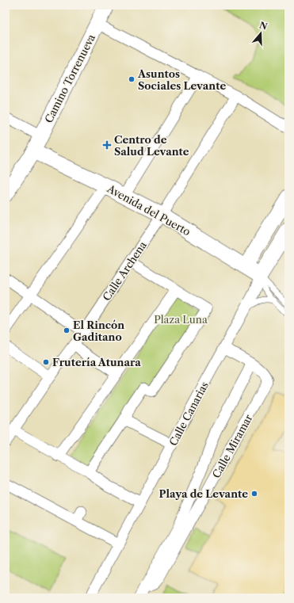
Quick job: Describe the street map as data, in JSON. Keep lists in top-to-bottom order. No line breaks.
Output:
{"streets":{"main road":["Camino Torrenueva","Avenida del Puerto","Calle Canarias"],"street":["Calle Archena","Calle Miramar"]},"crossings":[["Camino Torrenueva","Avenida del Puerto"],["Avenida del Puerto","Calle Archena"],["Avenida del Puerto","Calle Canarias"],["Calle Canarias","Calle Miramar"]],"parks":["Plaza Luna"],"places":{"other":["Asuntos Sociales Levante","El Rincón Gaditano","Frutería Atunara","Playa de Levante"],"health":["Centro de Salud Levante"]},"north":"top"}
